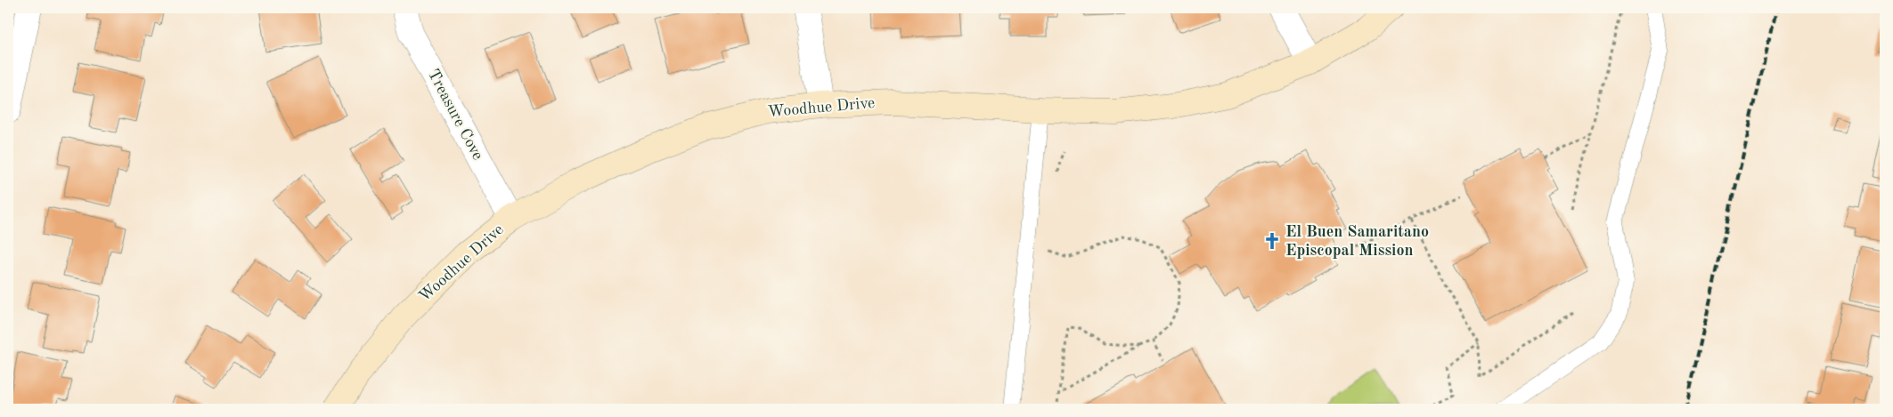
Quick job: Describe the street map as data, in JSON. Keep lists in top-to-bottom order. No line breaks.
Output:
{"streets":{"street":["Woodhue Drive","Treasure Cove"]},"crossings":[["Woodhue Drive","Treasure Cove"]],"places":{"church":["El Buen Samaritano Episcopal Mission"]}}
